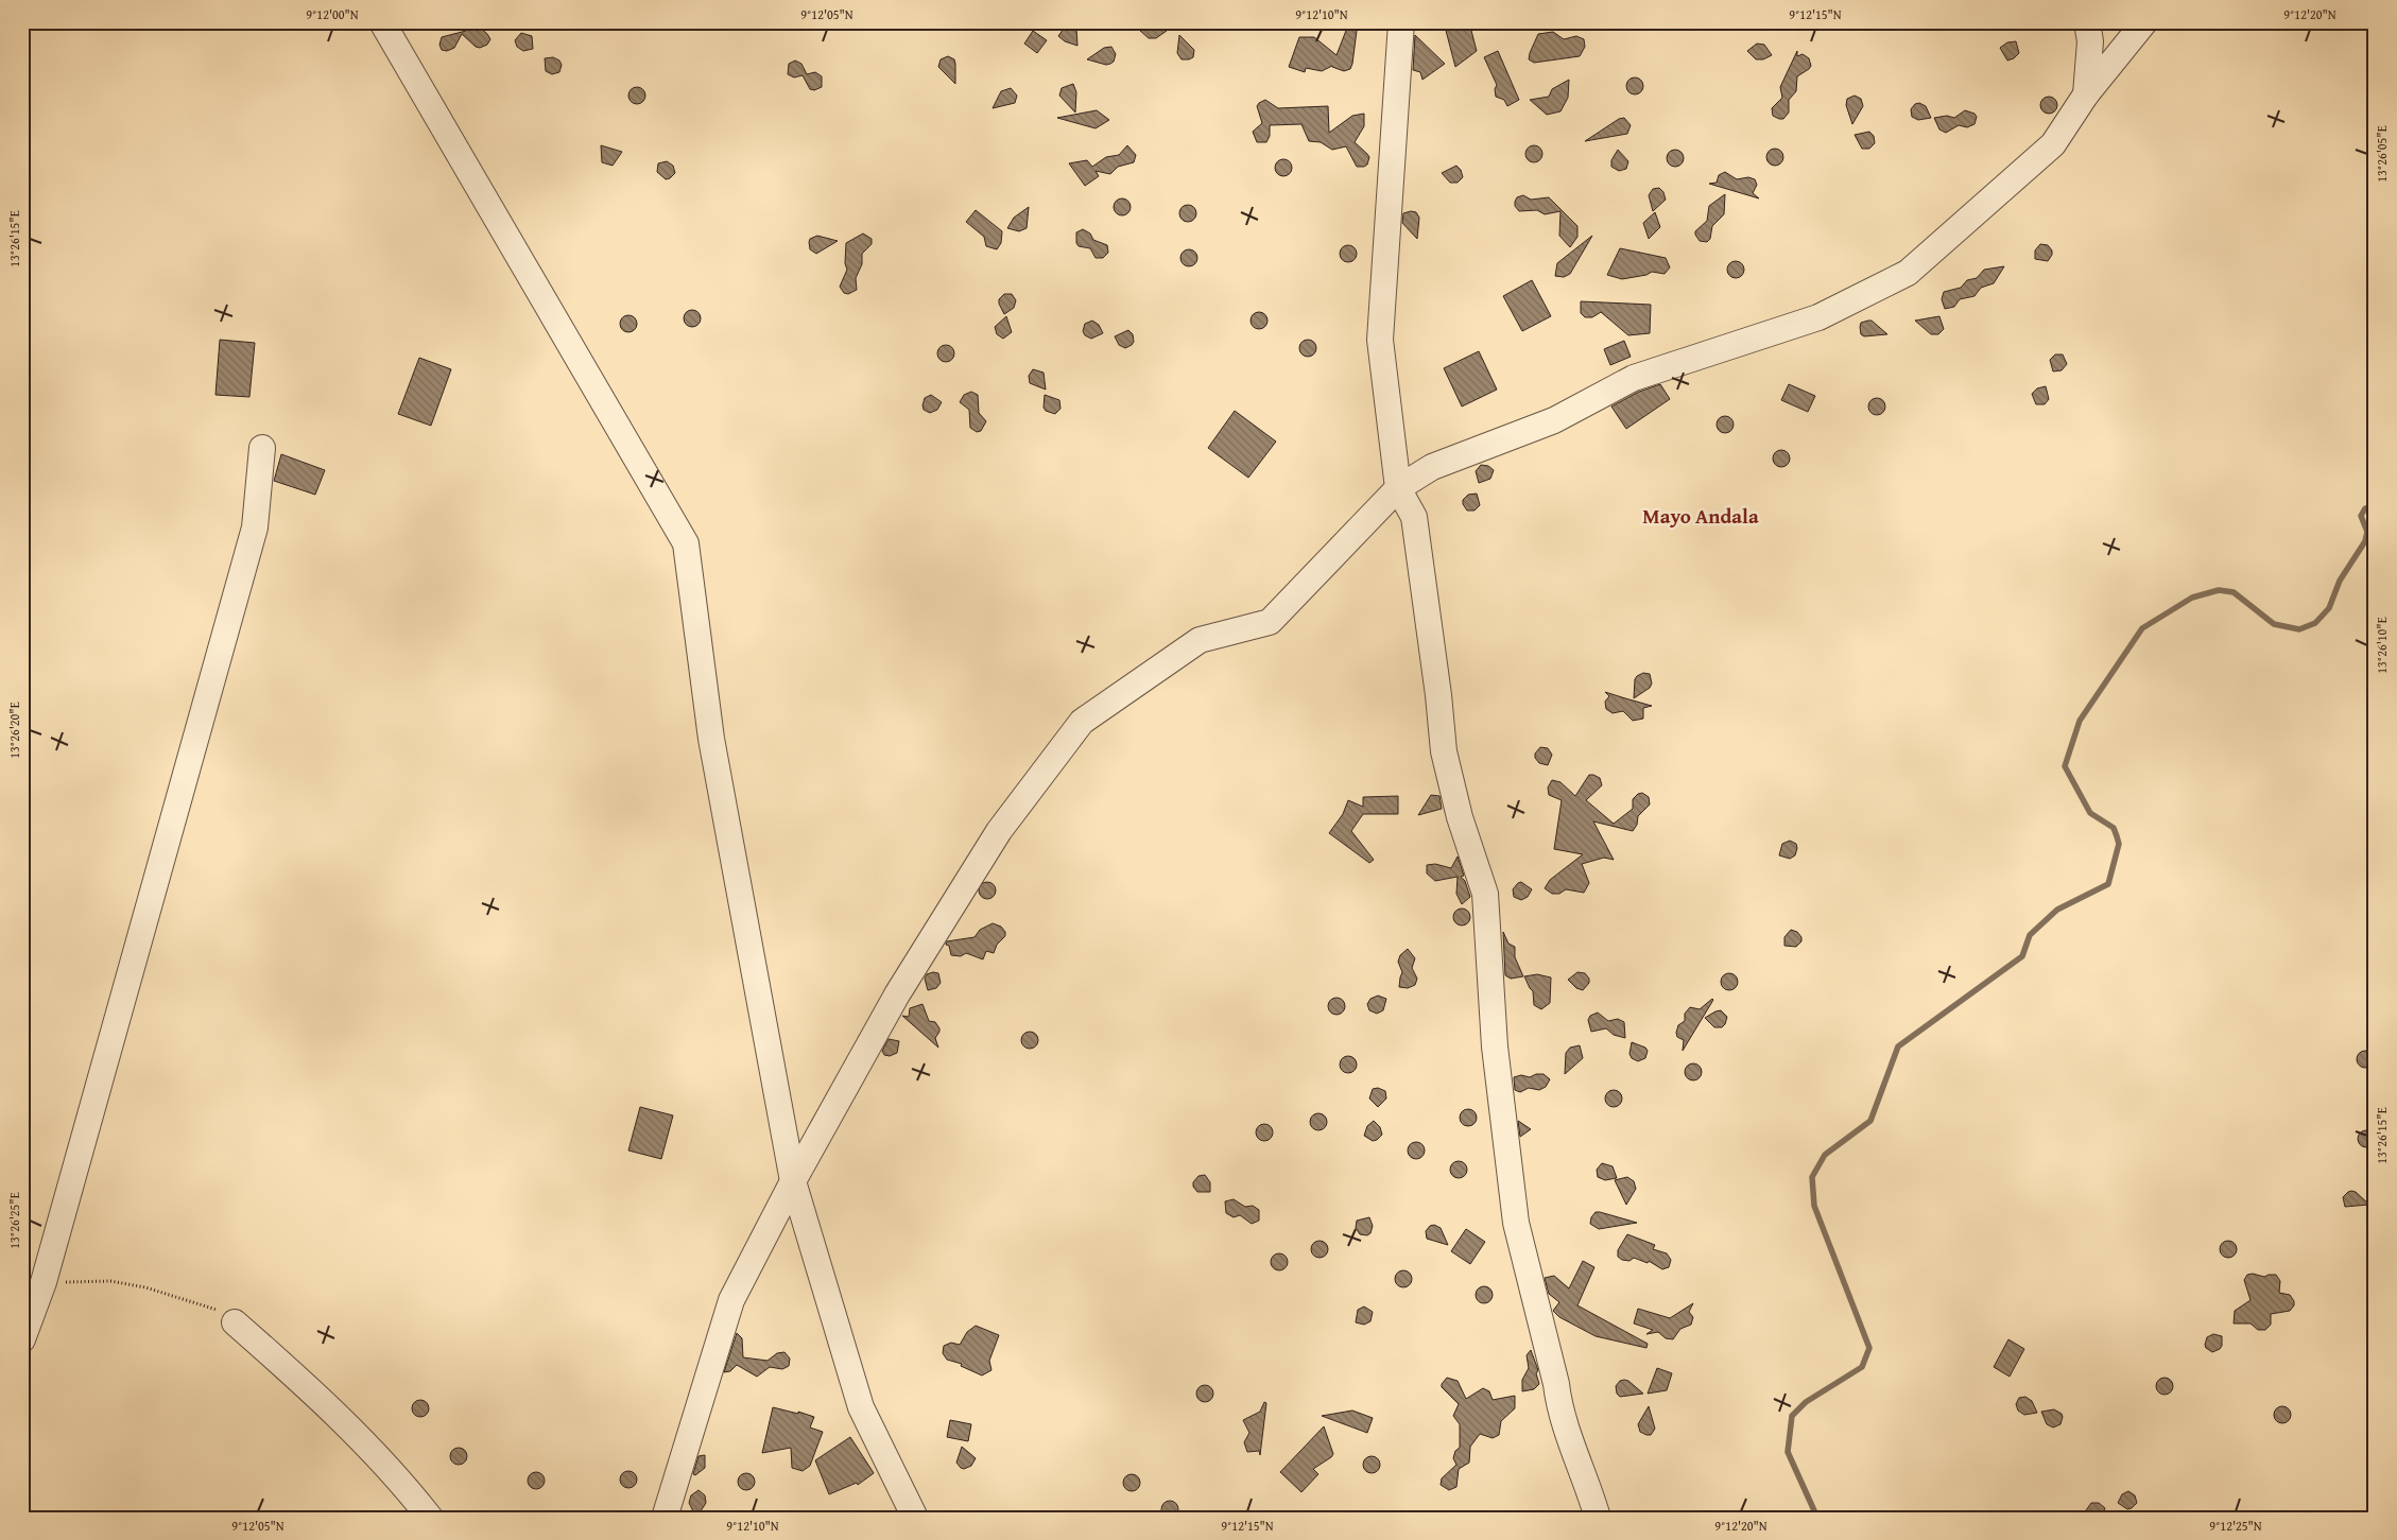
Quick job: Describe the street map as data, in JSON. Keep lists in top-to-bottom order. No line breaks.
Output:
{"districts":["Mayo Andala"],"coordinates":["9°12'00\"N","9°12'05\"N","9°12'10\"N","9°12'15\"N","9°12'20\"N","13°26'05\"E","13°26'15\"E","13°26'10\"E","13°26'20\"E","13°26'25\"E","9°12'25\"N"]}
